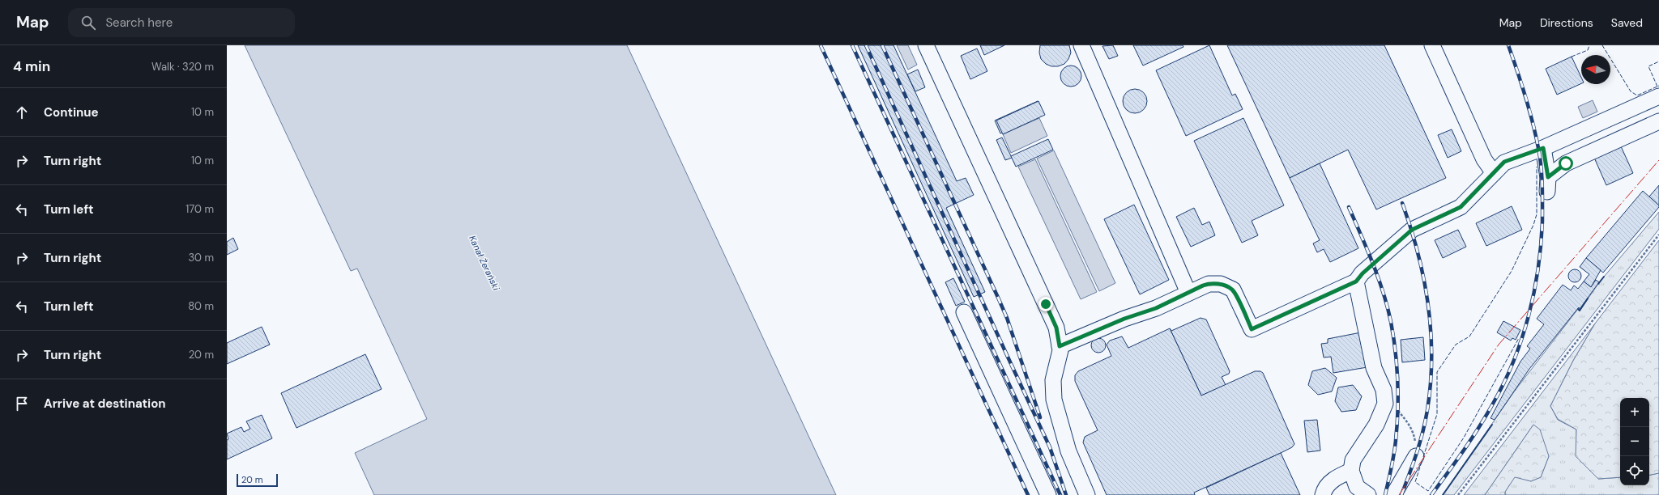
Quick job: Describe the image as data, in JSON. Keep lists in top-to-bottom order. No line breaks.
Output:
{"water":["Kanał Żerański"],"scale_bar":"20 m","north":"left","page":{"header":"Map","search":"Search here","nav":["Map","Directions","Saved"],"heading":["4 min","Walk · 320 m"],"list":[["Continue","10 m"],["Turn right","10 m"],["Turn left","170 m"],["Turn right","30 m"],["Turn left","80 m"],["Turn right","20 m"],"Arrive at destination"],"map_buttons":["+","−"],"scale":"20 m"}}
